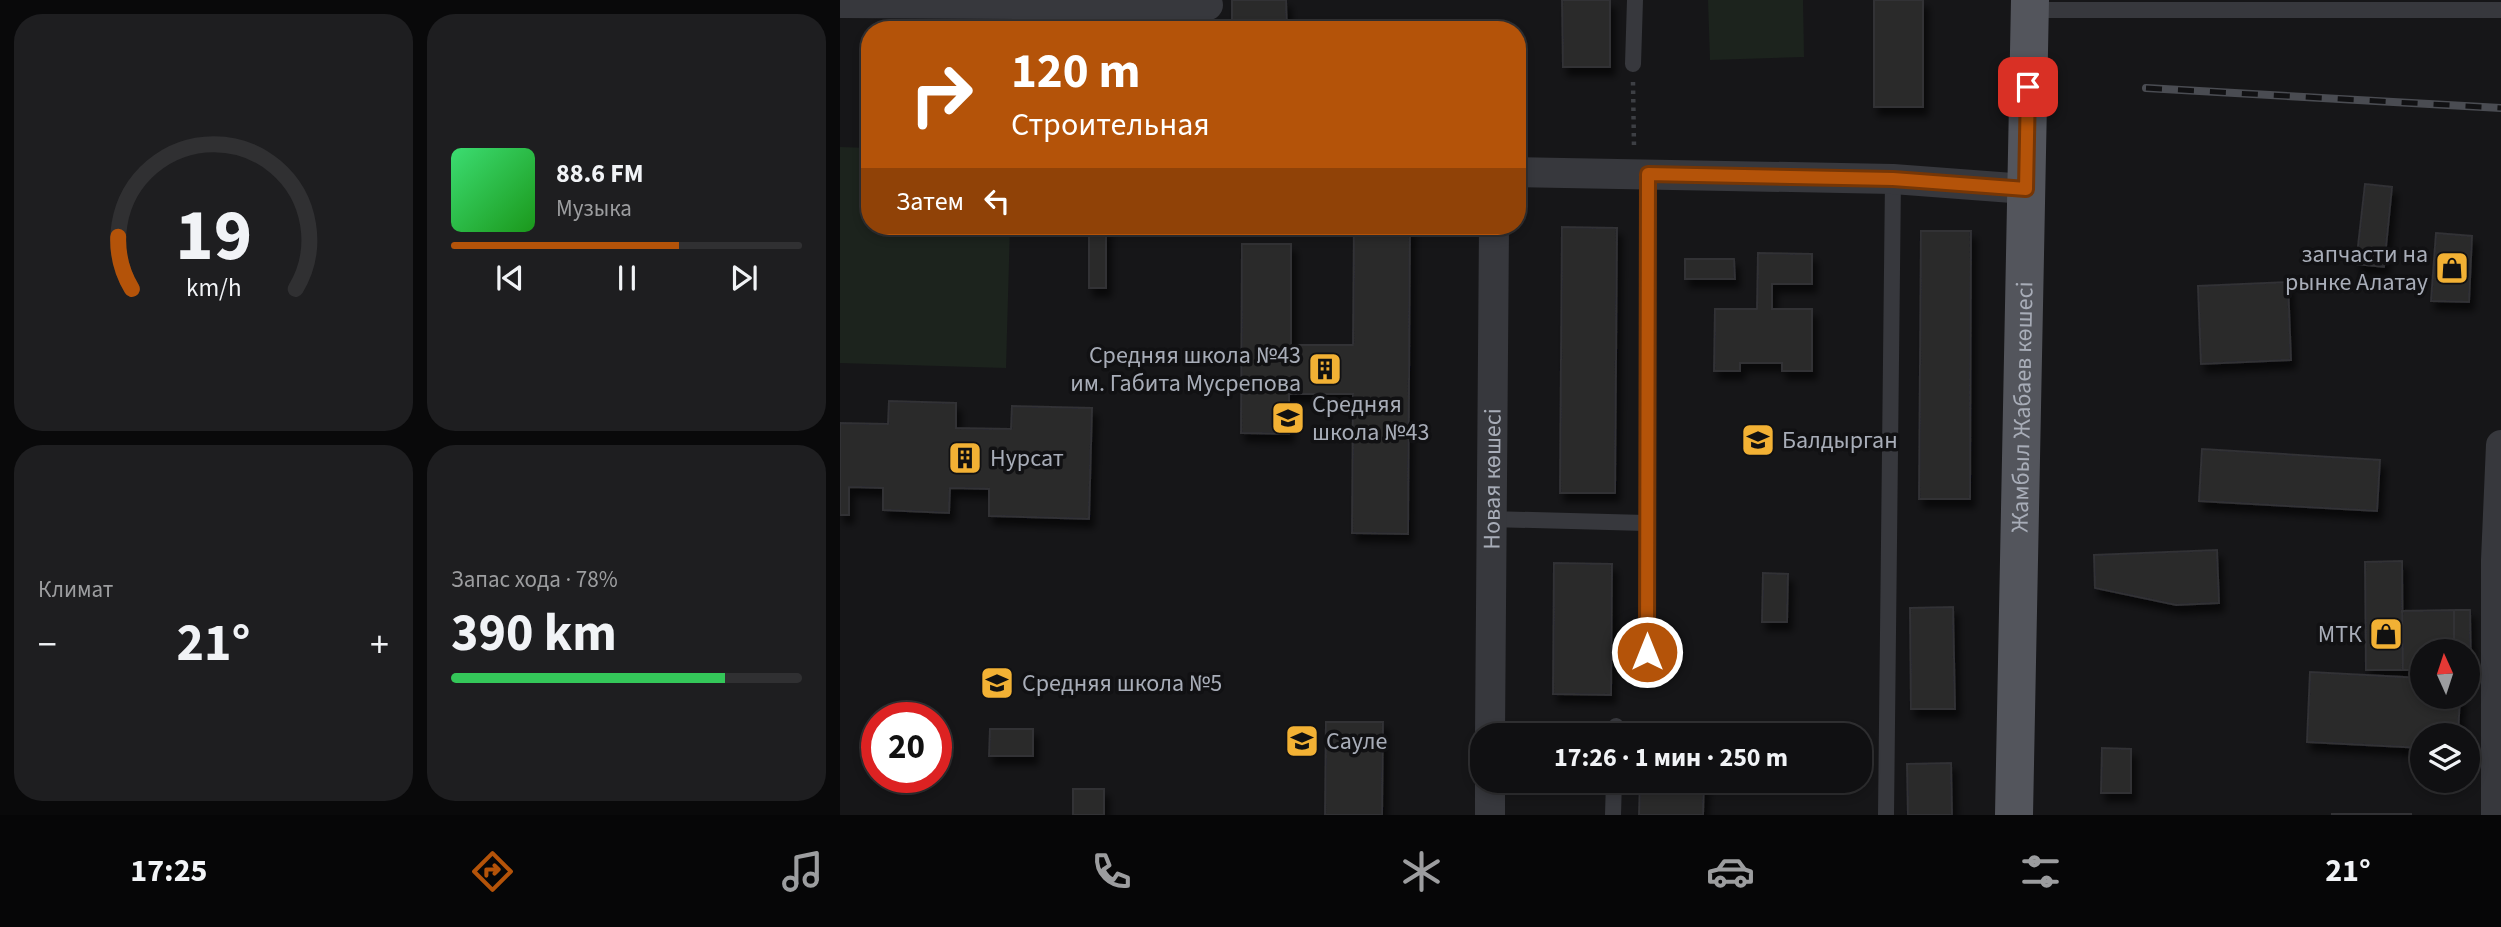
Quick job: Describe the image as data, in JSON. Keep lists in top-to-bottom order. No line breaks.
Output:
{"streets":{"main road":["Жамбыл Жабаев көшесі"],"street":["Новая көшесі"]},"places":{"shop":["запчасти на рынке Алатау","МТК"],"building":["Средняя школа №43 им. Габита Мусрепова","Нурсат"],"school or university":["Средняя школа №43","Балдырган","Средняя школа №5","Сауле"]},"north":"top","page":{"turn":["120 m","Строительная"],"song":["88.6 FM","Музыка"],"then":"Затем","tile":["Климат",["Запас хода · 78%","390 km"]],"heat":["−","21°","+"],"limit":"20","trip":"17:26 · 1 мин · 250 m","tabs":["17:25","21°"],"gauge":["19","km/h"]}}
